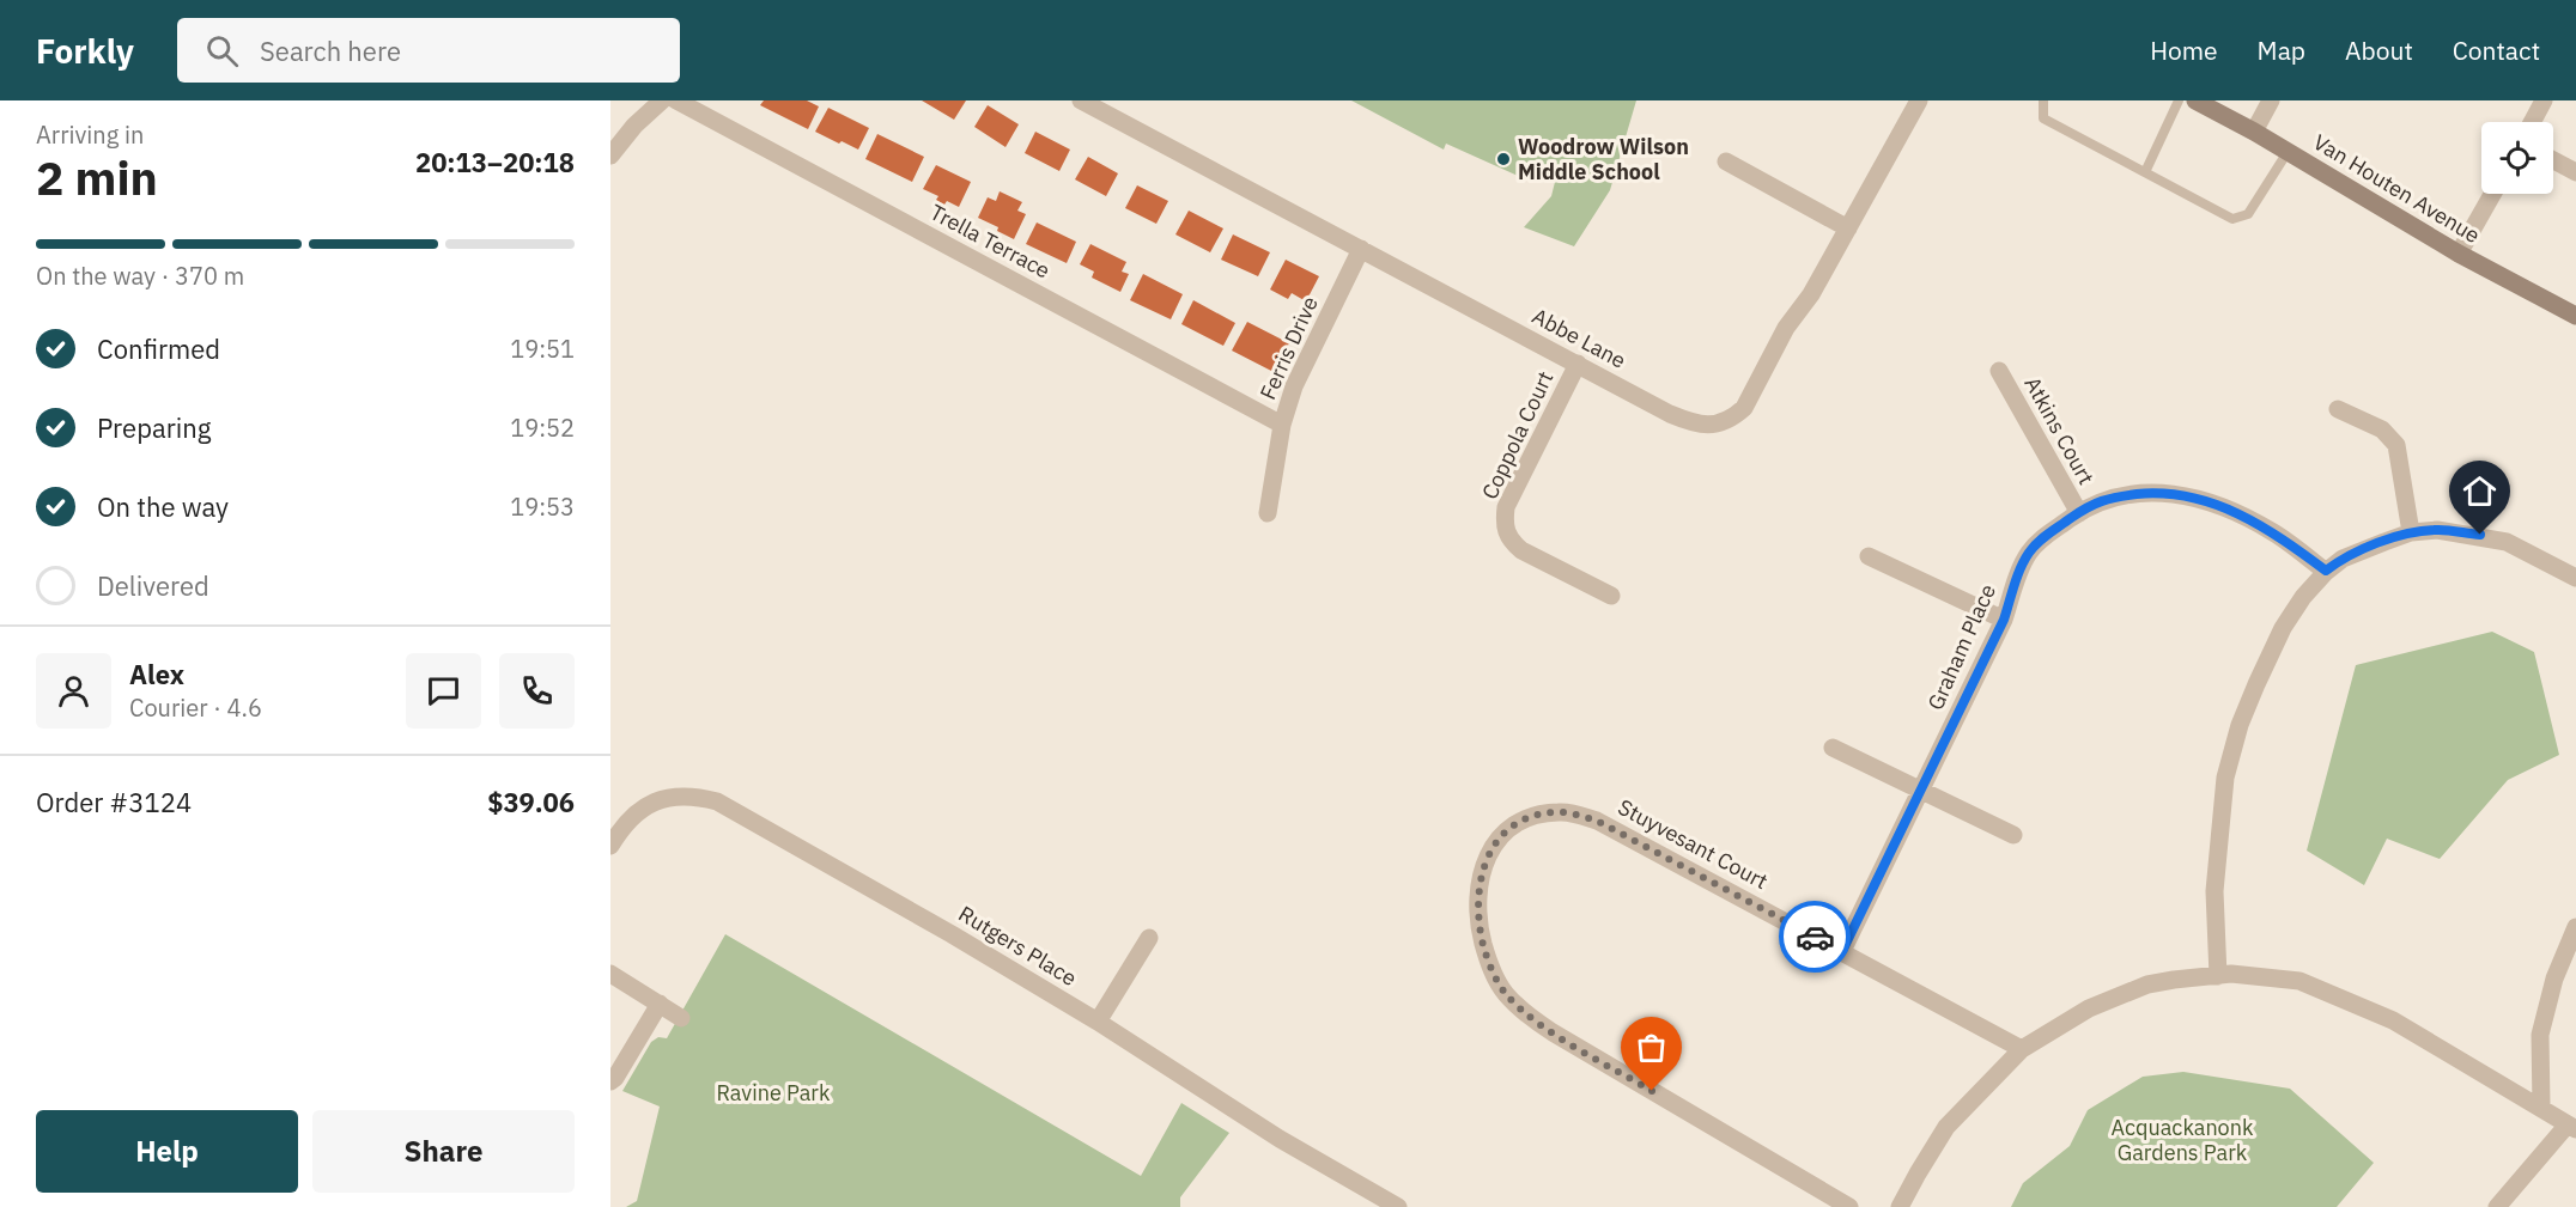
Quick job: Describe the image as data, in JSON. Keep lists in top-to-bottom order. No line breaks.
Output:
{"streets":{"main road":["Van Houten Avenue"],"street":["Trella Terrace","Abbe Lane","Ferris Drive","Atkins Court","Coppola Court","Graham Place","Stuyvesant Court","Rutgers Place"]},"crossings":[["Trella Terrace","Ferris Drive"],["Abbe Lane","Ferris Drive"],["Abbe Lane","Coppola Court"],["Atkins Court","Graham Place"],["Graham Place","Stuyvesant Court"]],"parks":["Ravine Park","Acquackanonk Gardens Park"],"places":["Woodrow Wilson Middle School"],"page":{"header":"Forkly","search":"Search here","nav":["Home","Map","About","Contact"],"heading":["2 min","Arriving in","20:13–20:18"],"panel":["Alex","Courier · 4.6","Order #3124","$39.06"],"bar":"On the way · 370 m","list":[["Confirmed","19:51"],["Preparing","19:52"],["On the way","19:53"],"Delivered"],"buttons":["Help","Share"]}}
